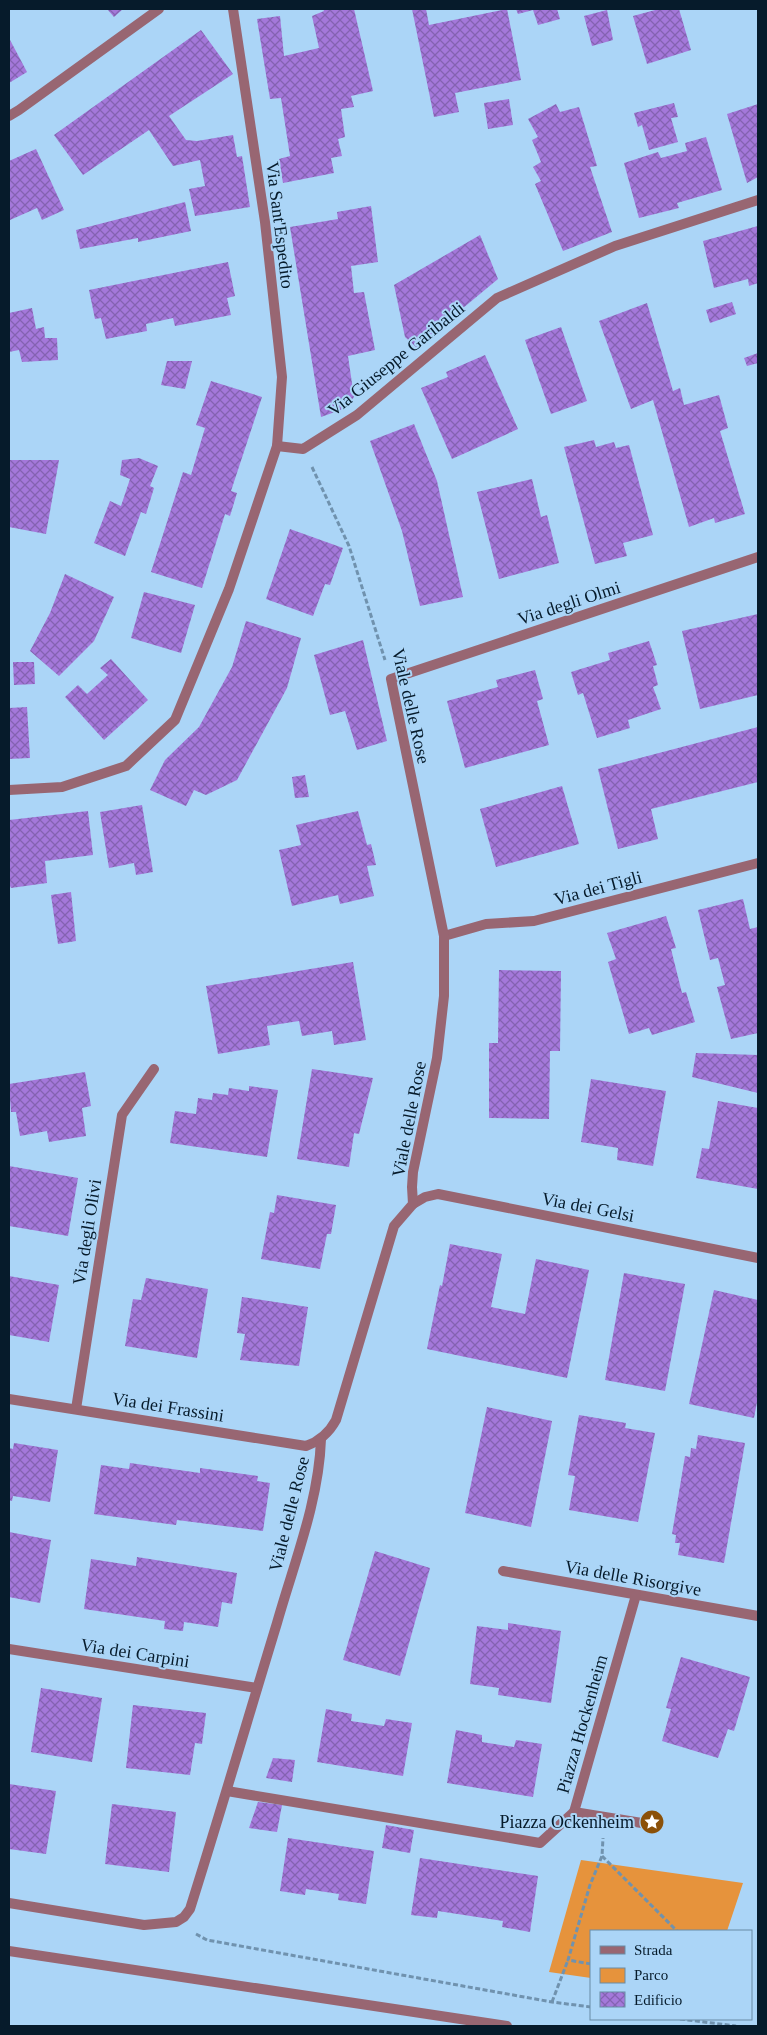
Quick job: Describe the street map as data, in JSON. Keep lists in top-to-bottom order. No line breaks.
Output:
{"streets":{"street":["Via Sant'Espedito","Via Giuseppe Garibaldi","Via degli Olmi","Viale delle Rose","Via dei Tigli","Via dei Gelsi","Via degli Olivi","Via dei Frassini","Via delle Risorgive","Via dei Carpini","Piazza Hockenheim"]},"crossings":[["Via Giuseppe Garibaldi","Viale delle Rose"],["Via degli Olmi","Viale delle Rose"],["Viale delle Rose","Via dei Tigli"],["Viale delle Rose","Via dei Gelsi"],["Viale delle Rose","Via dei Frassini"],["Viale delle Rose","Via dei Carpini"],["Via degli Olivi","Via dei Frassini"],["Via delle Risorgive","Piazza Hockenheim"]],"places":{"place":["Piazza Ockenheim"]},"legend":["Strada","Parco","Edificio"]}
